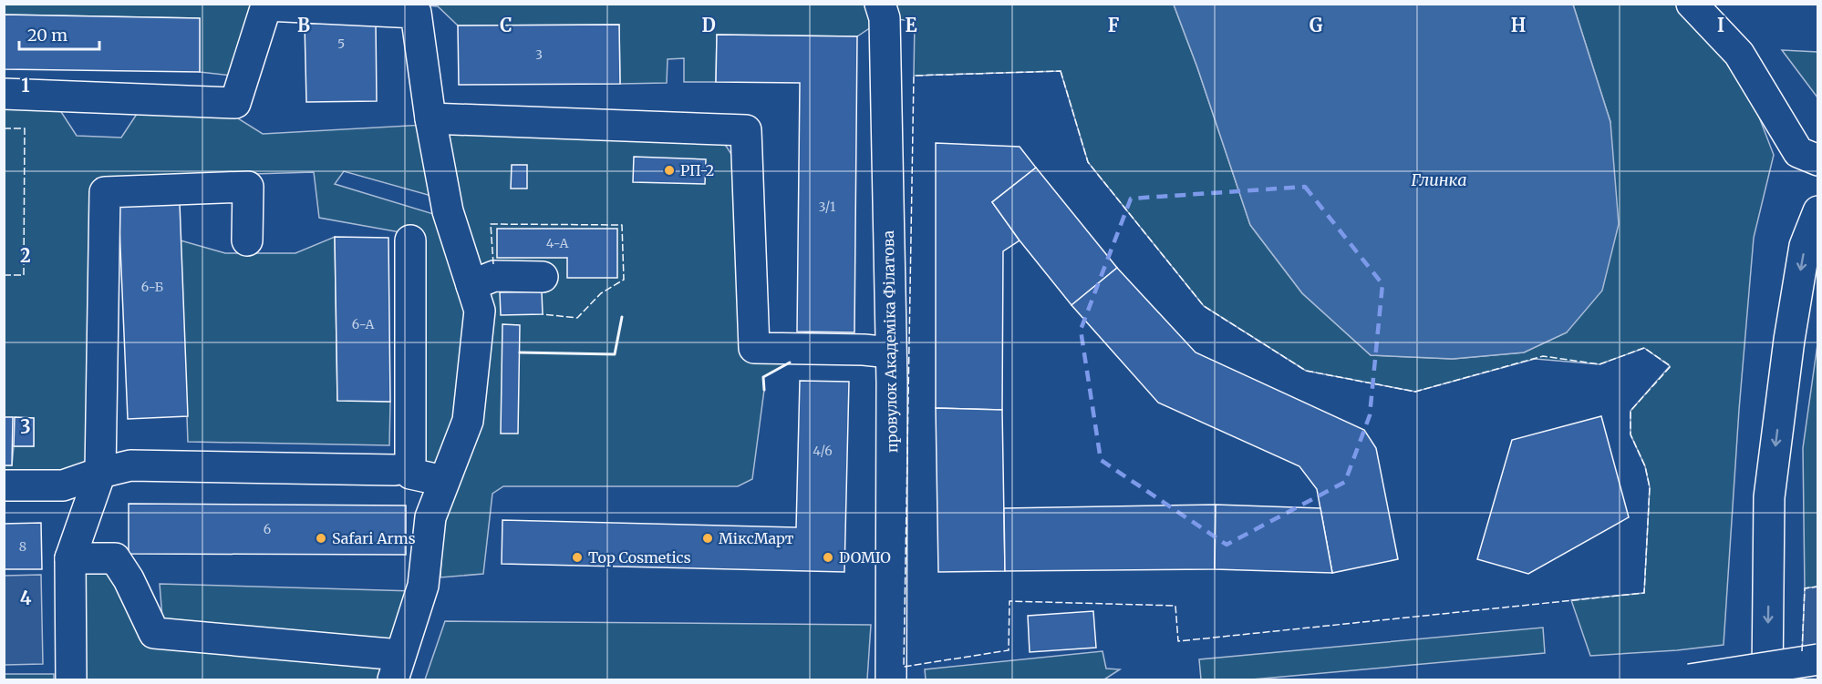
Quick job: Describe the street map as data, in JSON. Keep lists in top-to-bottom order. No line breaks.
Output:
{"streets":{"main road":["провулок Академіка Філатова"]},"water":["Глинка"],"places":["РП-2","Safari Arms","МіксМарт","Top Cosmetics","DOMIO"],"house_numbers":["5","3","3/1","4-А","6-Б","6-А","4/6","6","8"],"scale_bar":"20 m","grid":{"columns":["B","C","D","E","F","G","H","I"],"rows":["1","2","3","4"]}}
